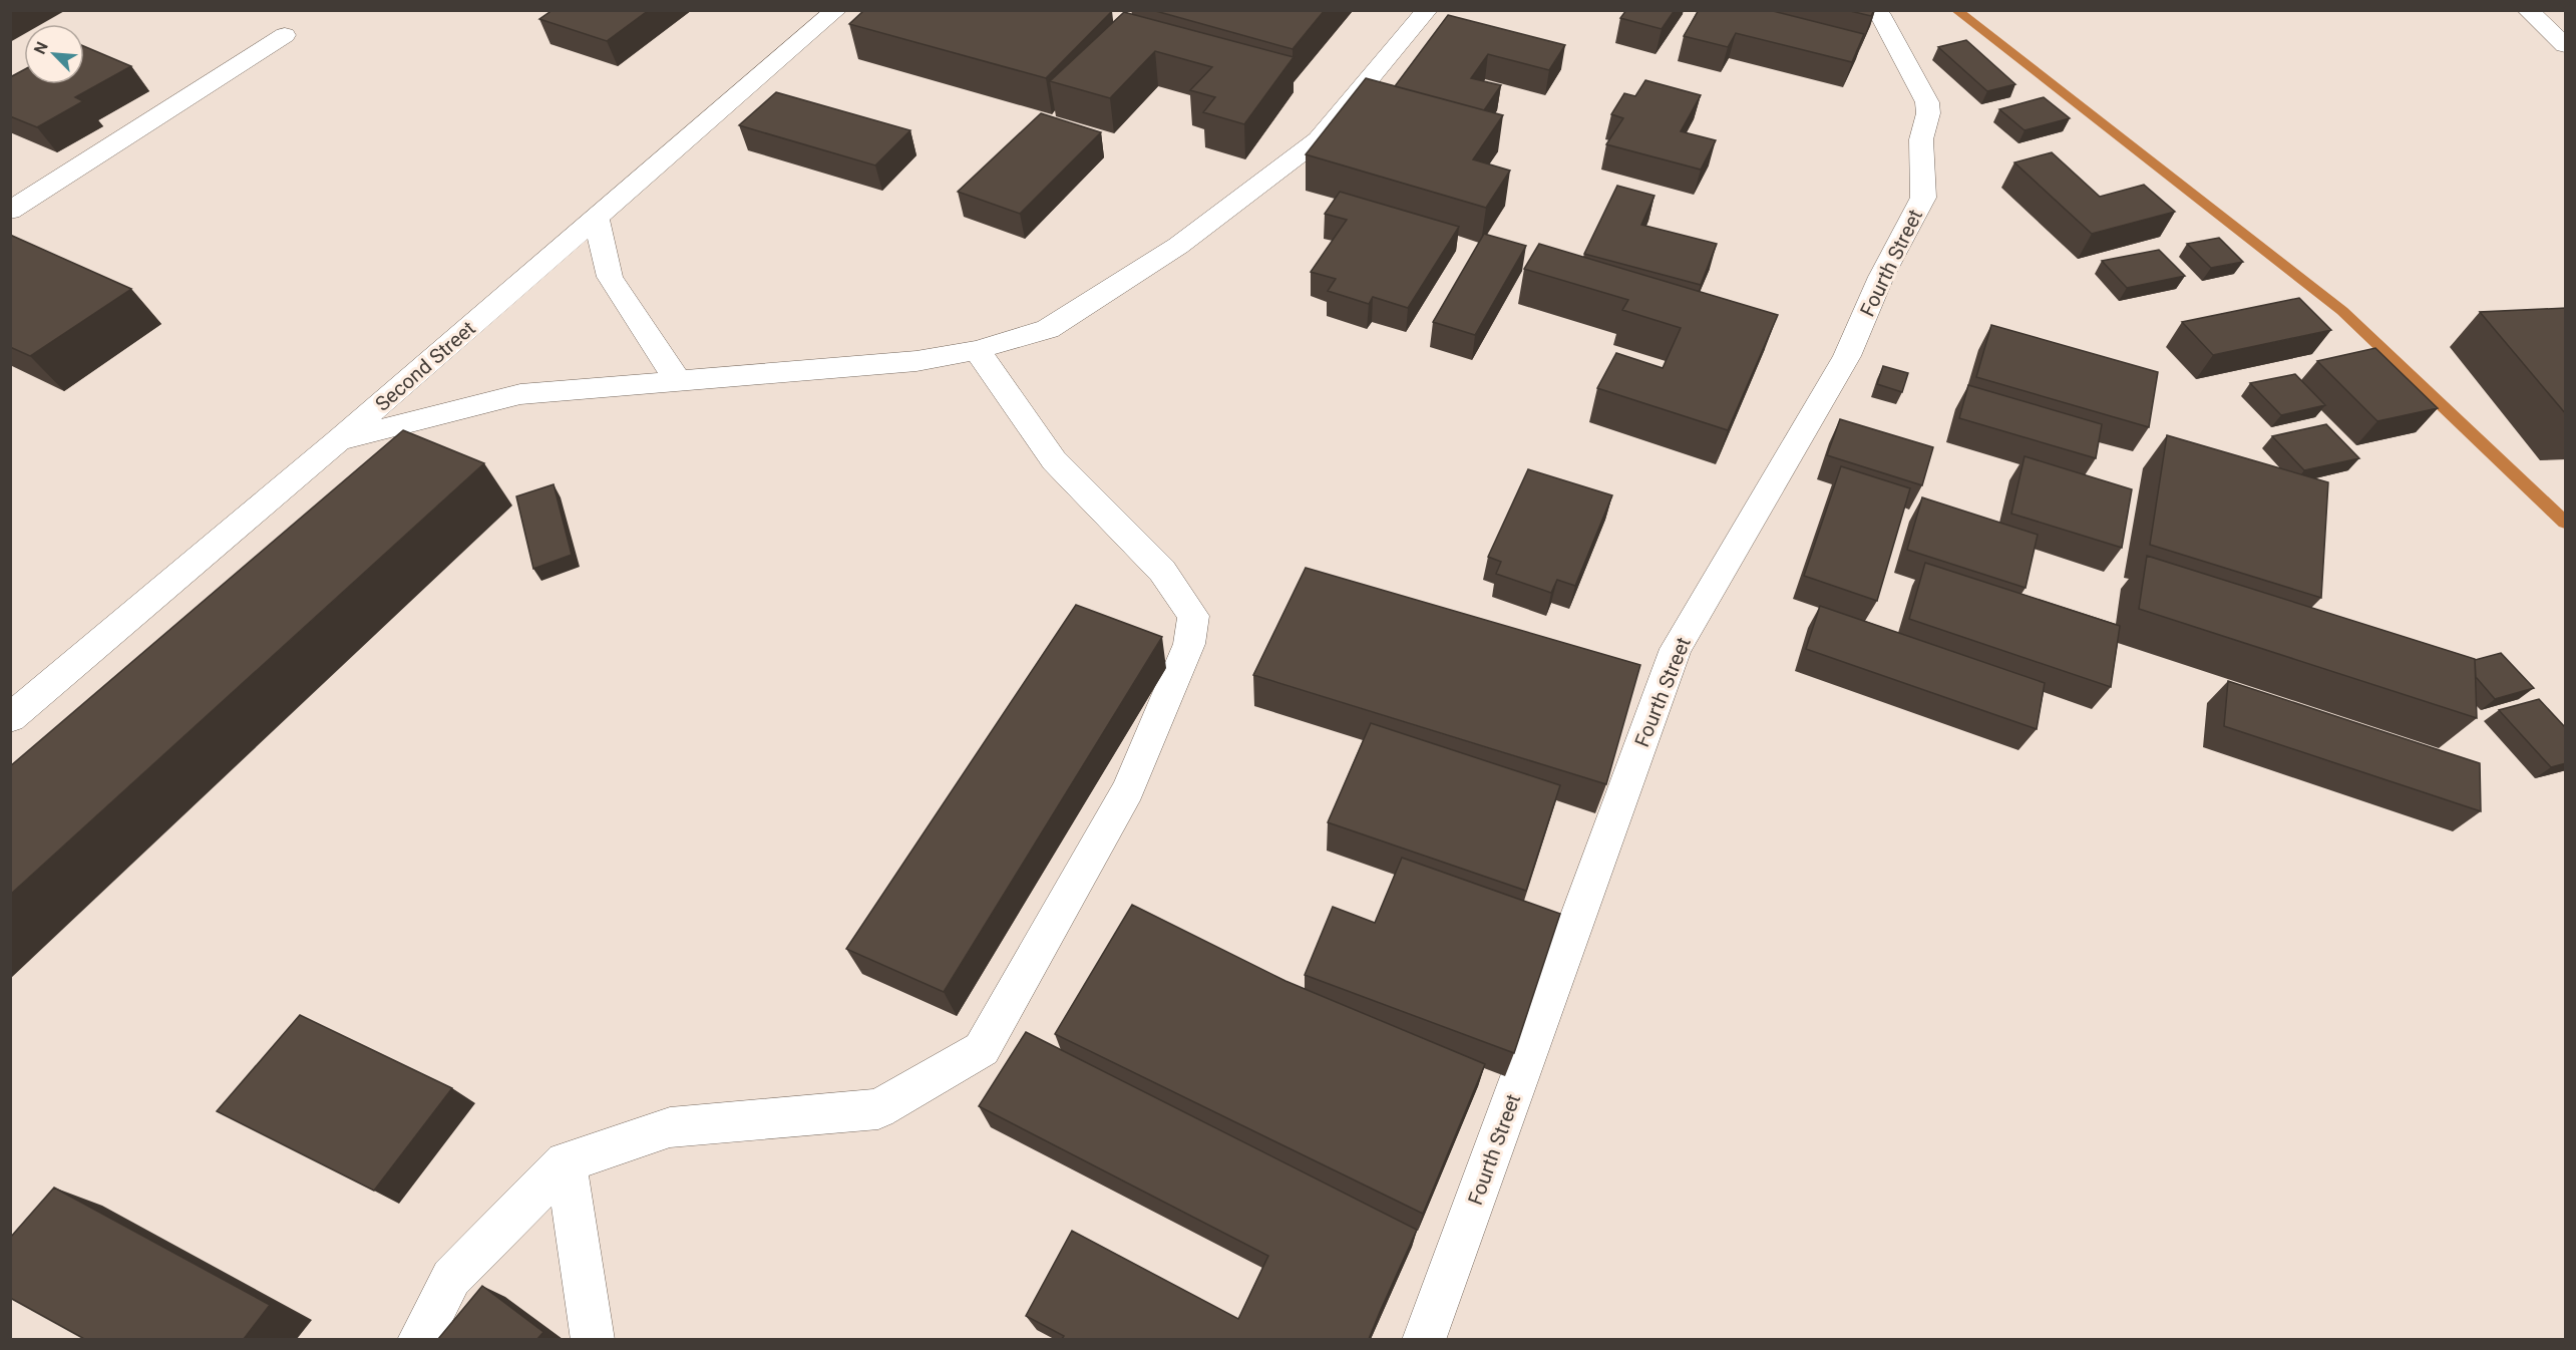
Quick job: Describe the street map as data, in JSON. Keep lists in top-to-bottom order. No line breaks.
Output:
{"streets":{"street":["Fourth Street","Second Street"]},"north":"top left"}
